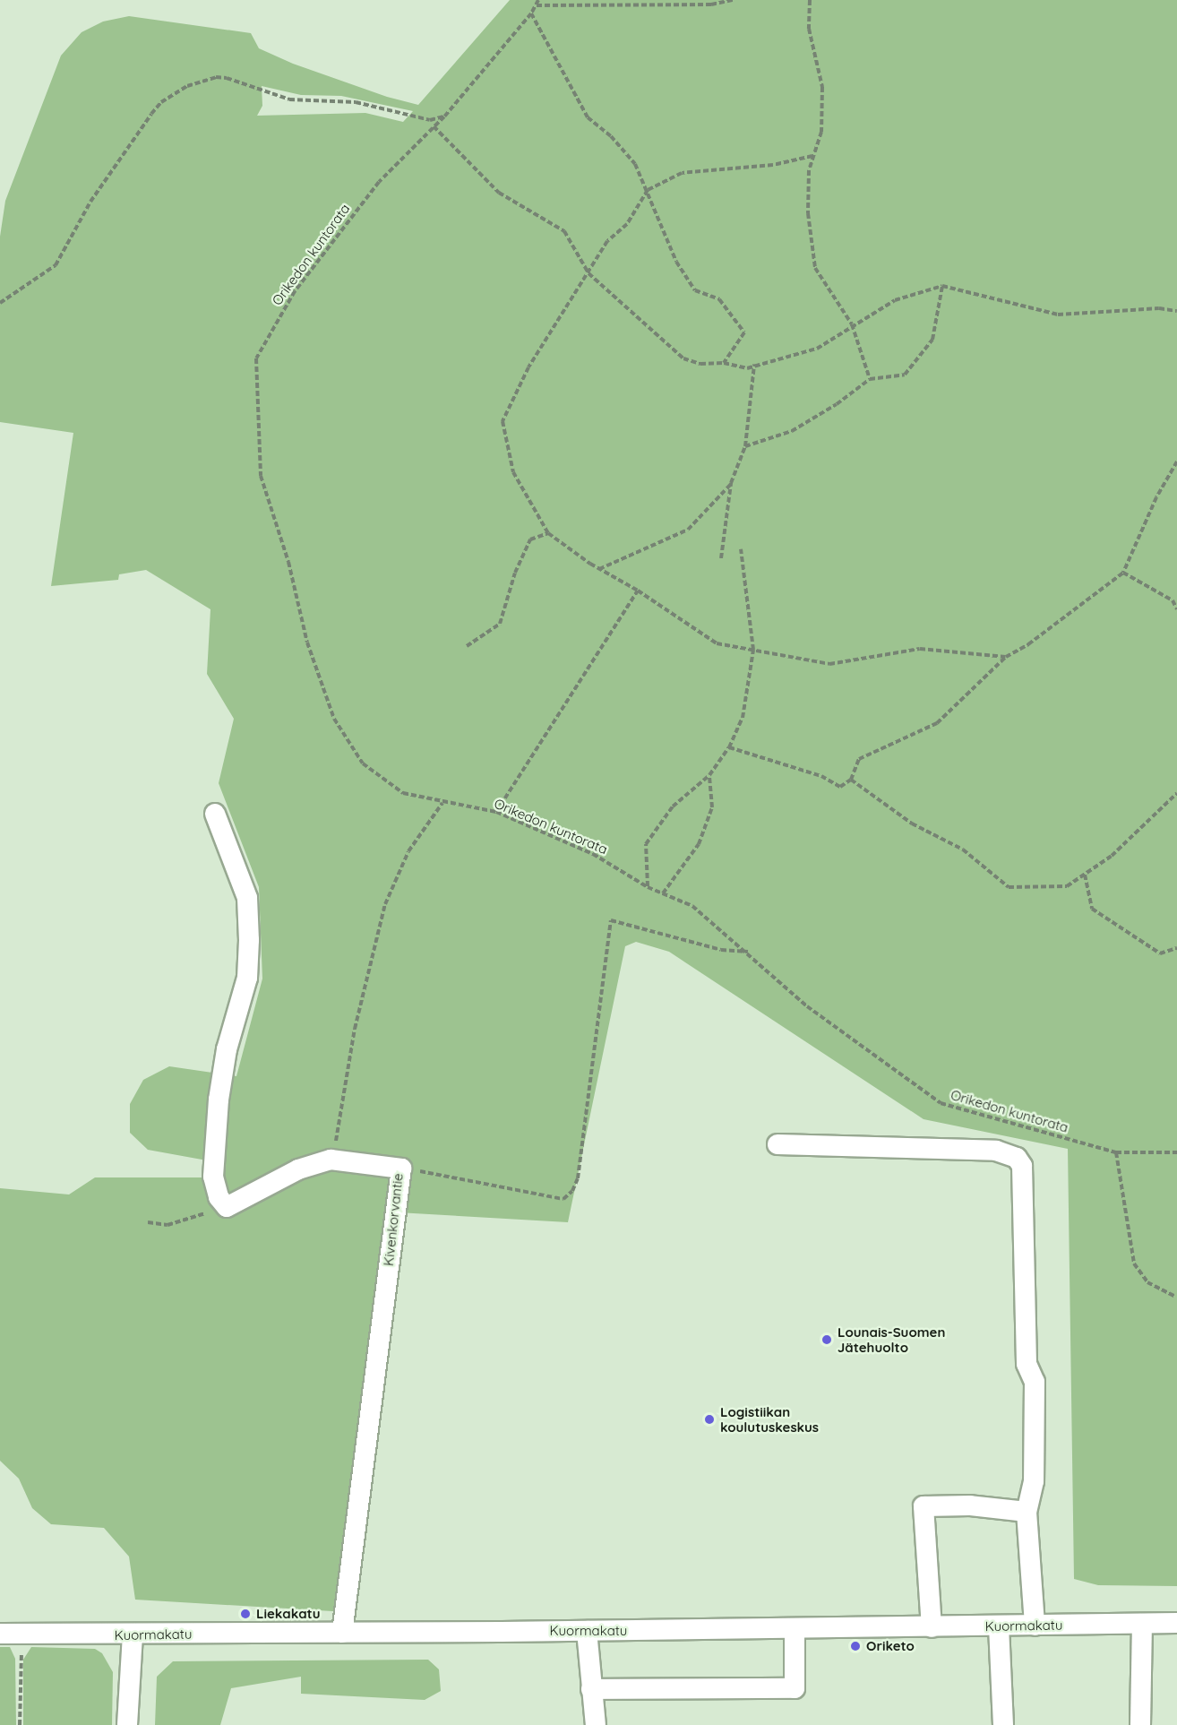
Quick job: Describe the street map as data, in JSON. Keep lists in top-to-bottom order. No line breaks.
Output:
{"streets":{"street":["Kivenkorvantie","Kuormakatu"],"path":["Orikedon kuntorata"]},"crossings":[["Kivenkorvantie","Kuormakatu"]],"places":["Lounais-Suomen Jätehuolto","Logistiikan koulutuskeskus","Liekakatu","Oriketo"]}
